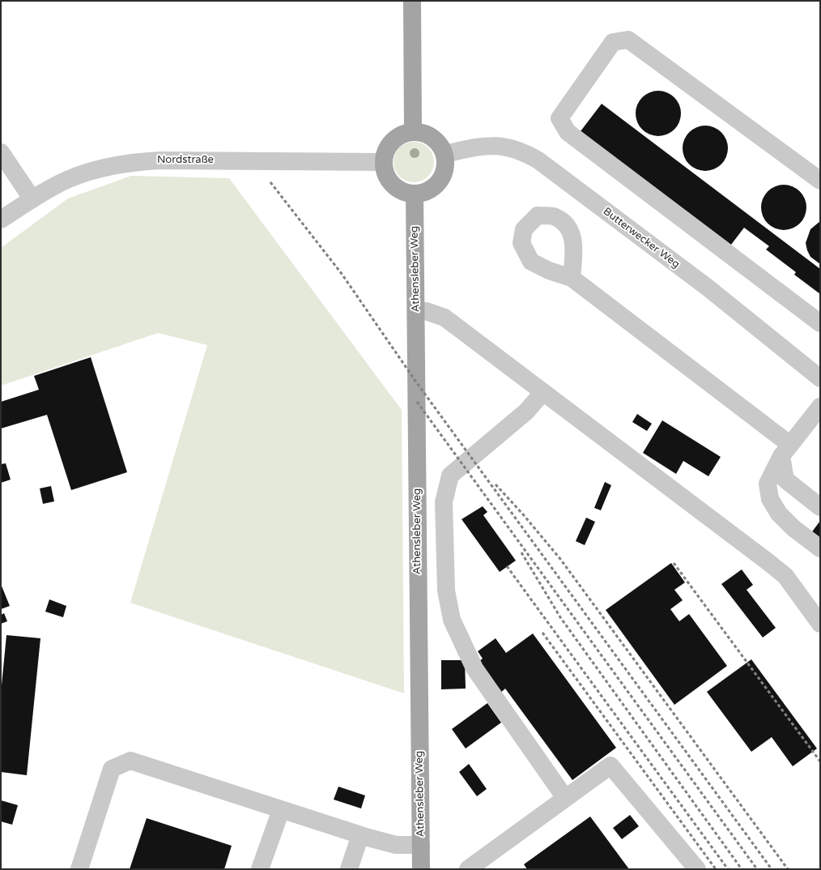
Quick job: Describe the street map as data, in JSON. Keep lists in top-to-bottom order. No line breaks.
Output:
{"streets":{"main road":["Athensleber Weg"],"street":["Nordstraße","Butterwecker Weg"]},"crossings":[["Nordstraße","Butterwecker Weg"],["Nordstraße","Athensleber Weg"],["Butterwecker Weg","Athensleber Weg"]]}
